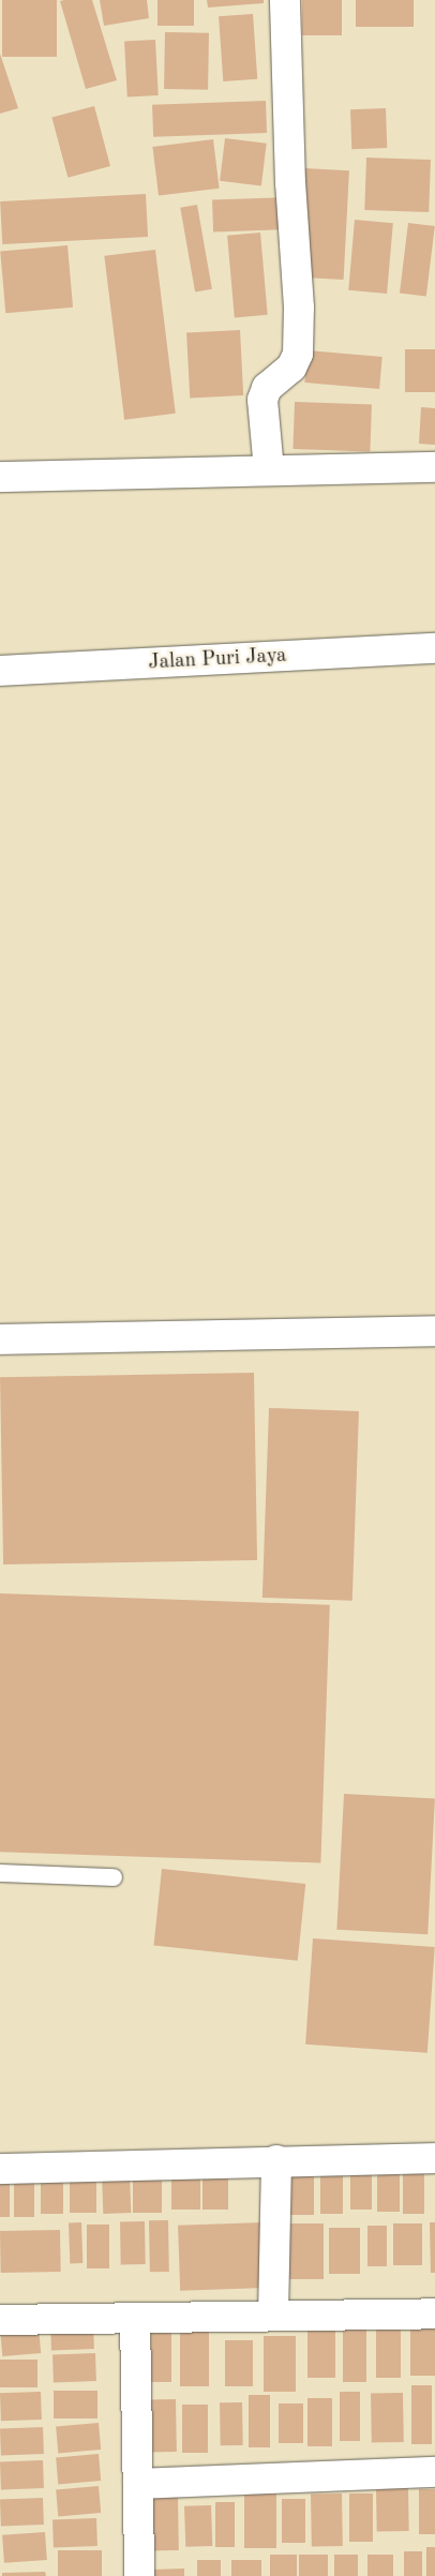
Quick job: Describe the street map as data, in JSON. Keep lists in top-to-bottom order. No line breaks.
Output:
{"streets":{"street":["Jalan Puri Jaya"]}}
